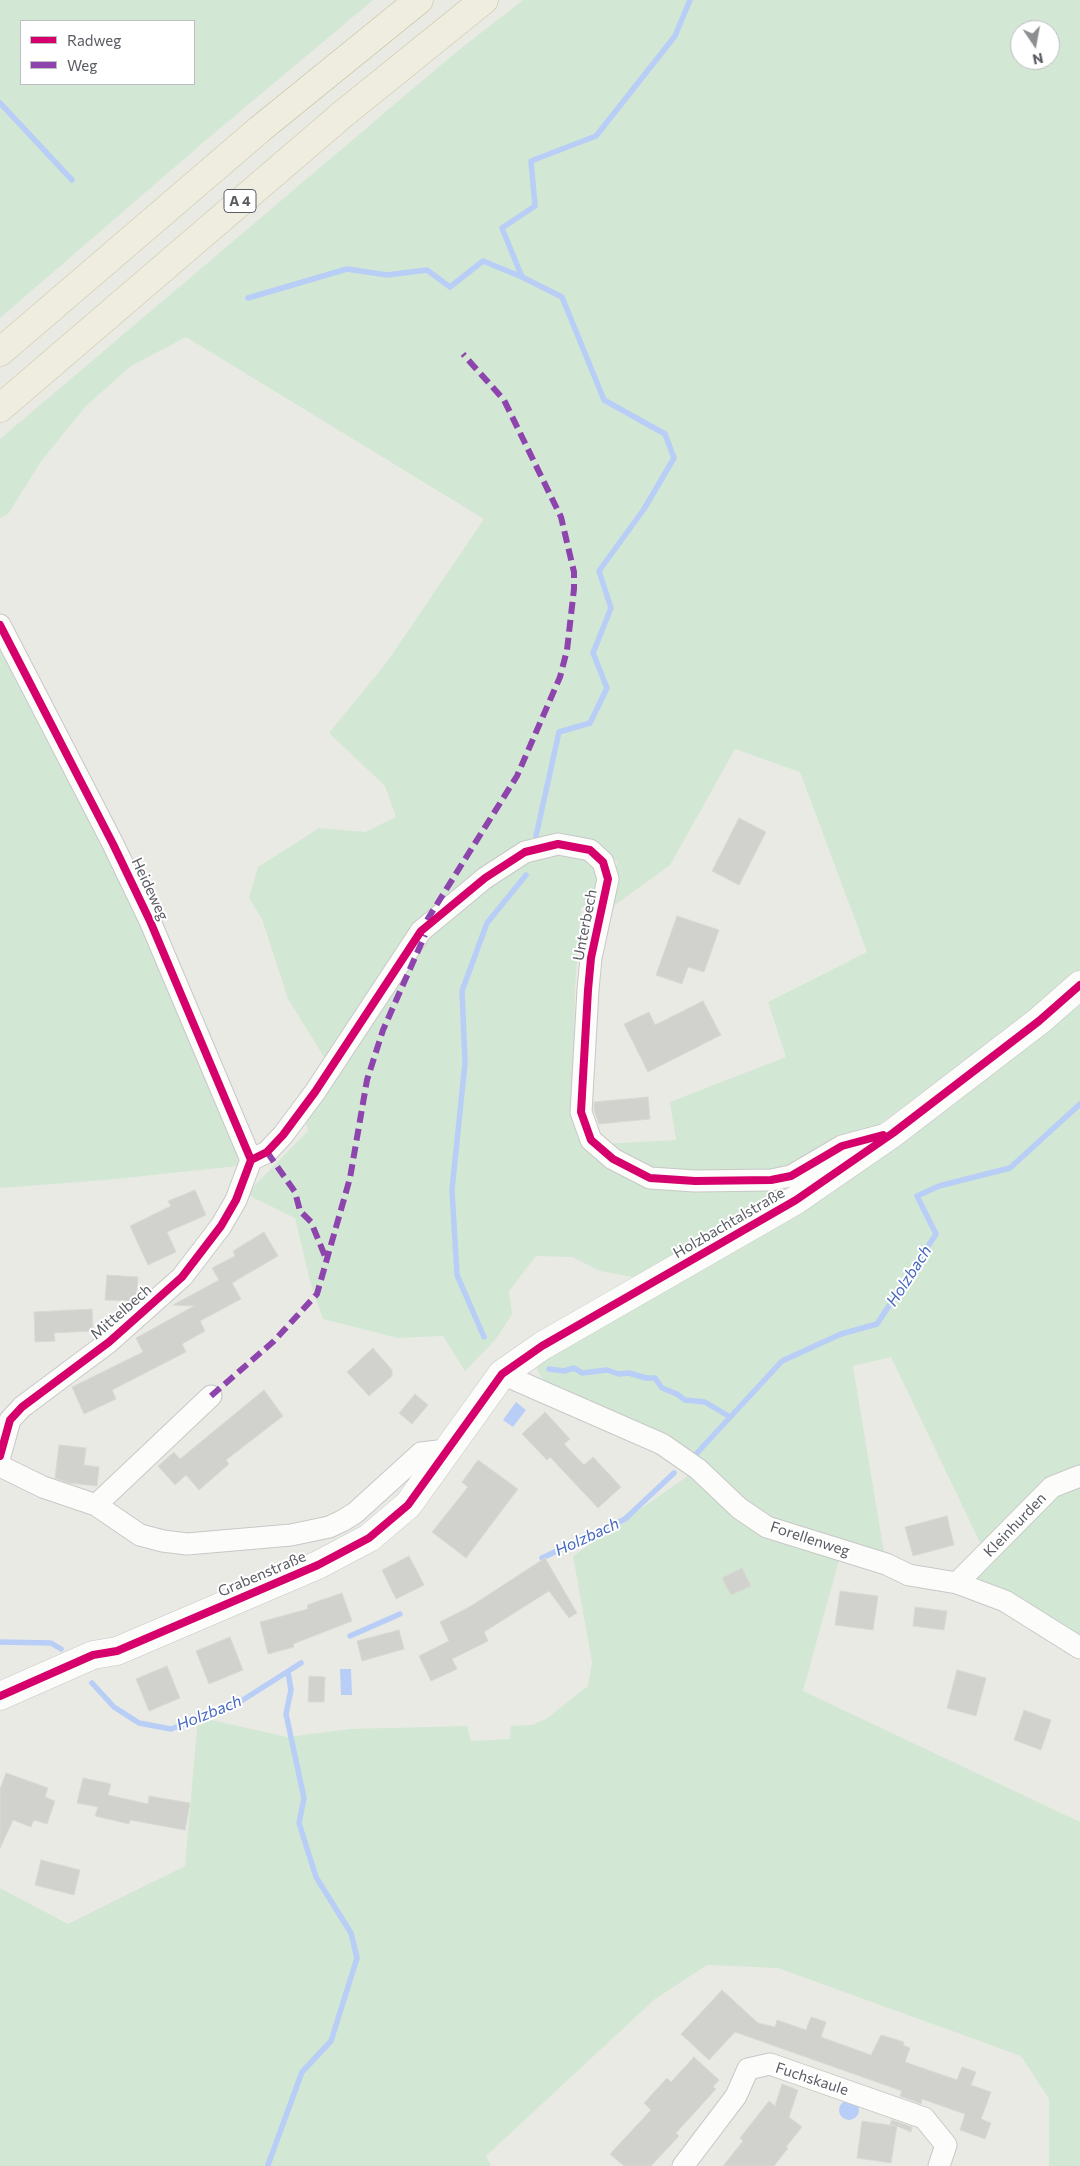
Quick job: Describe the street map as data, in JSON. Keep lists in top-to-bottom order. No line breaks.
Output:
{"streets":{"highway":["A 4"],"street":["Heideweg","Unterbech","Holzbachtalstraße","Mittelbech","Kleinhurden","Forellenweg","Grabenstraße","Fuchskaule"]},"crossings":[["Heideweg","Unterbech"],["Heideweg","Mittelbech"],["Unterbech","Holzbachtalstraße"],["Unterbech","Mittelbech"],["Holzbachtalstraße","Forellenweg"],["Holzbachtalstraße","Grabenstraße"],["Kleinhurden","Forellenweg"]],"water":["Holzbach"],"legend":["Radweg","Weg"],"north":"bottom"}
